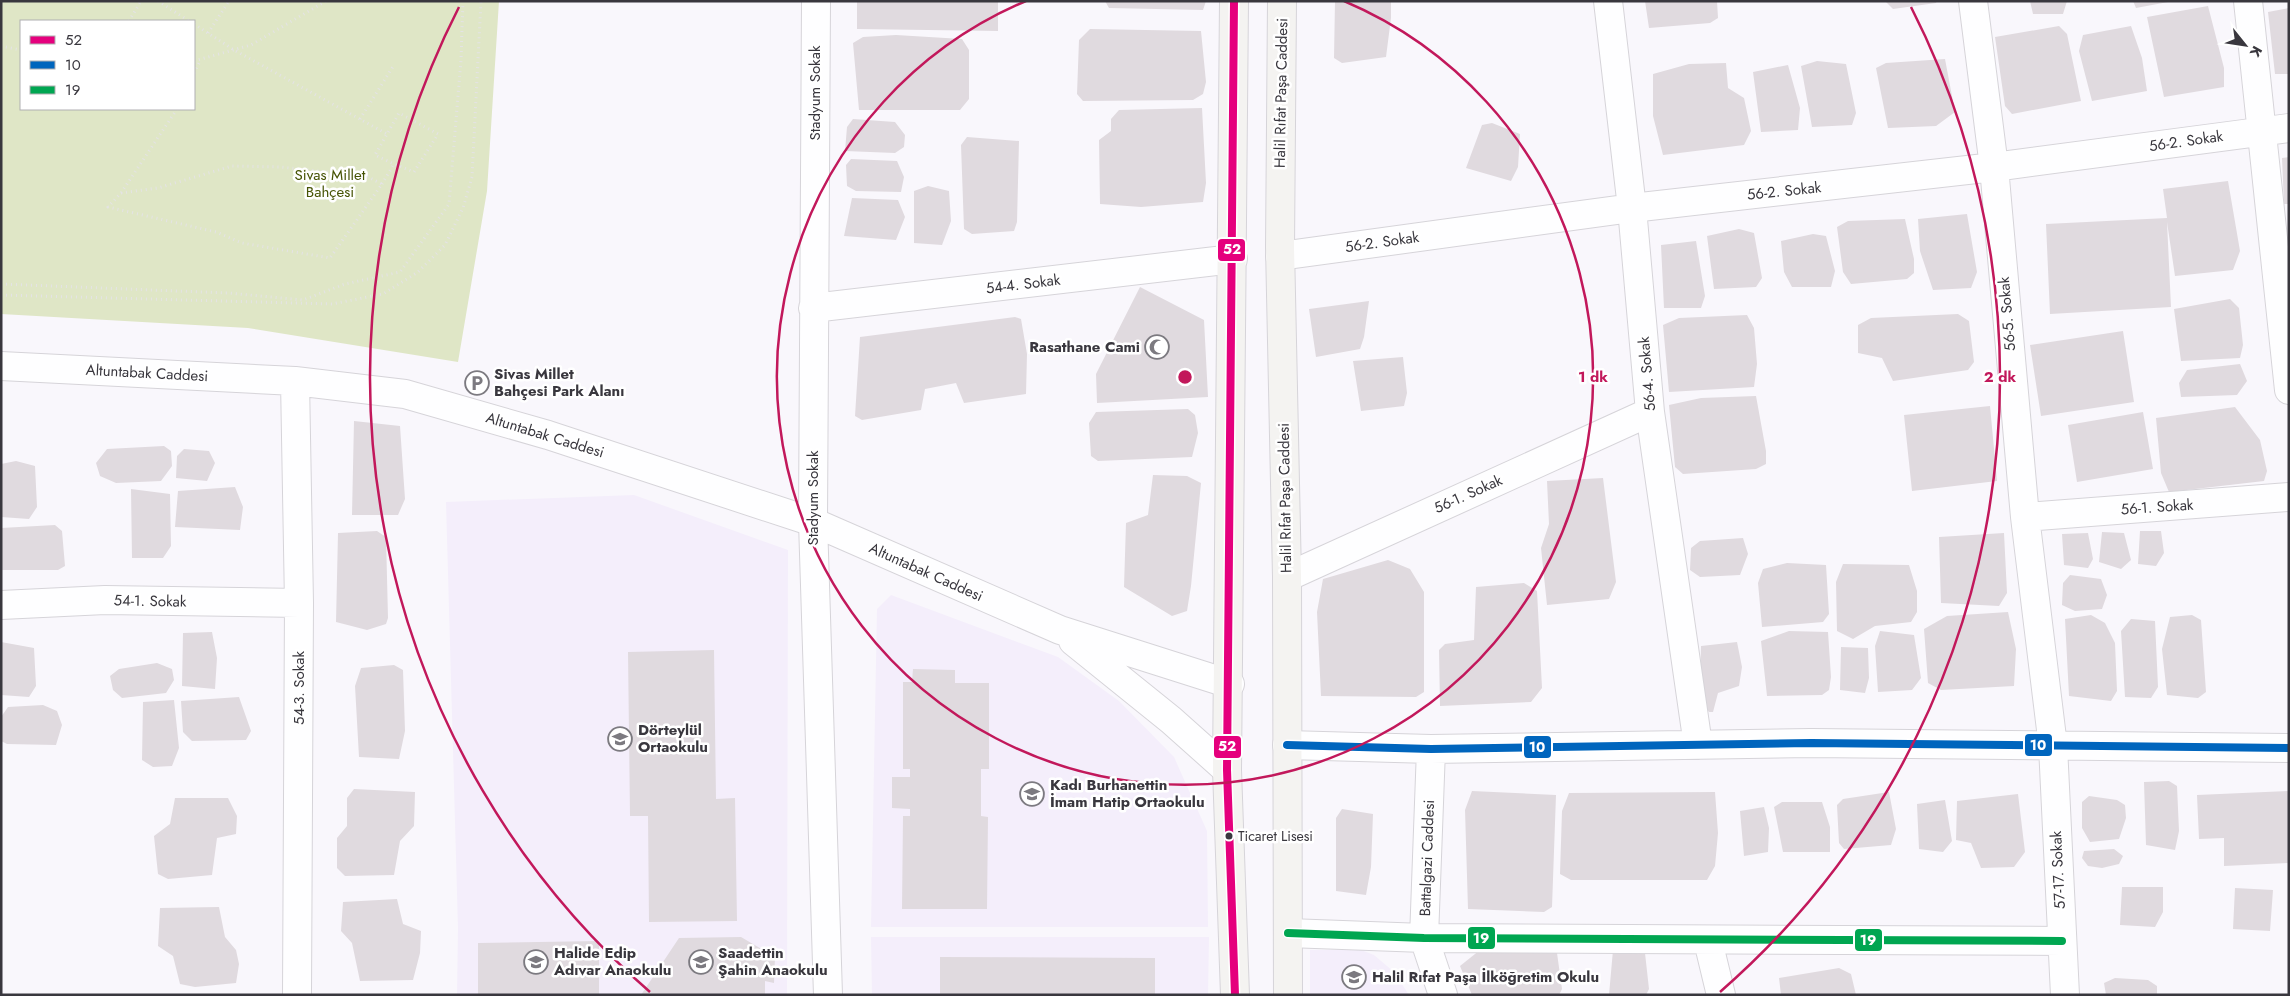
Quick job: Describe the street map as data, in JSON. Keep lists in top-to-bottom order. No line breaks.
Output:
{"streets":{"main road":["Halil Rıfat Paşa Caddesi"],"street":["Stadyum Sokak","56-2. Sokak","54-4. Sokak","56-5. Sokak","Altuntabak Caddesi","56-4. Sokak","56-1. Sokak","54-1. Sokak","54-3. Sokak","Battalgazi Caddesi","57-17. Sokak"]},"crossings":[["Stadyum Sokak","54-4. Sokak"],["Stadyum Sokak","Altuntabak Caddesi"],["Halil Rıfat Paşa Caddesi","56-2. Sokak"],["Halil Rıfat Paşa Caddesi","56-1. Sokak"],["56-2. Sokak","56-5. Sokak"],["56-2. Sokak","56-4. Sokak"],["56-5. Sokak","56-1. Sokak"],["56-5. Sokak","57-17. Sokak"],["Altuntabak Caddesi","54-3. Sokak"],["56-4. Sokak","56-1. Sokak"],["54-1. Sokak","54-3. Sokak"]],"parks":["Sivas Millet Bahçesi"],"places":{"mosque":["Rasathane Cami"],"parking":["Sivas Millet Bahçesi Park Alanı"],"school or university":["Dörteylül Ortaokulu","Kadı Burhanettin İmam Hatip Ortaokulu","Halide Edip Adıvar Anaokulu","Saadettin Şahin Anaokulu","Halil Rıfat Paşa İlköğretim Okulu"],"other":["Ticaret Lisesi"]},"lines":["transit line 52","transit line 10","transit line 19"],"legend":["52","10","19"],"north":"bottom right","rings":["1 dk","2 dk"]}
